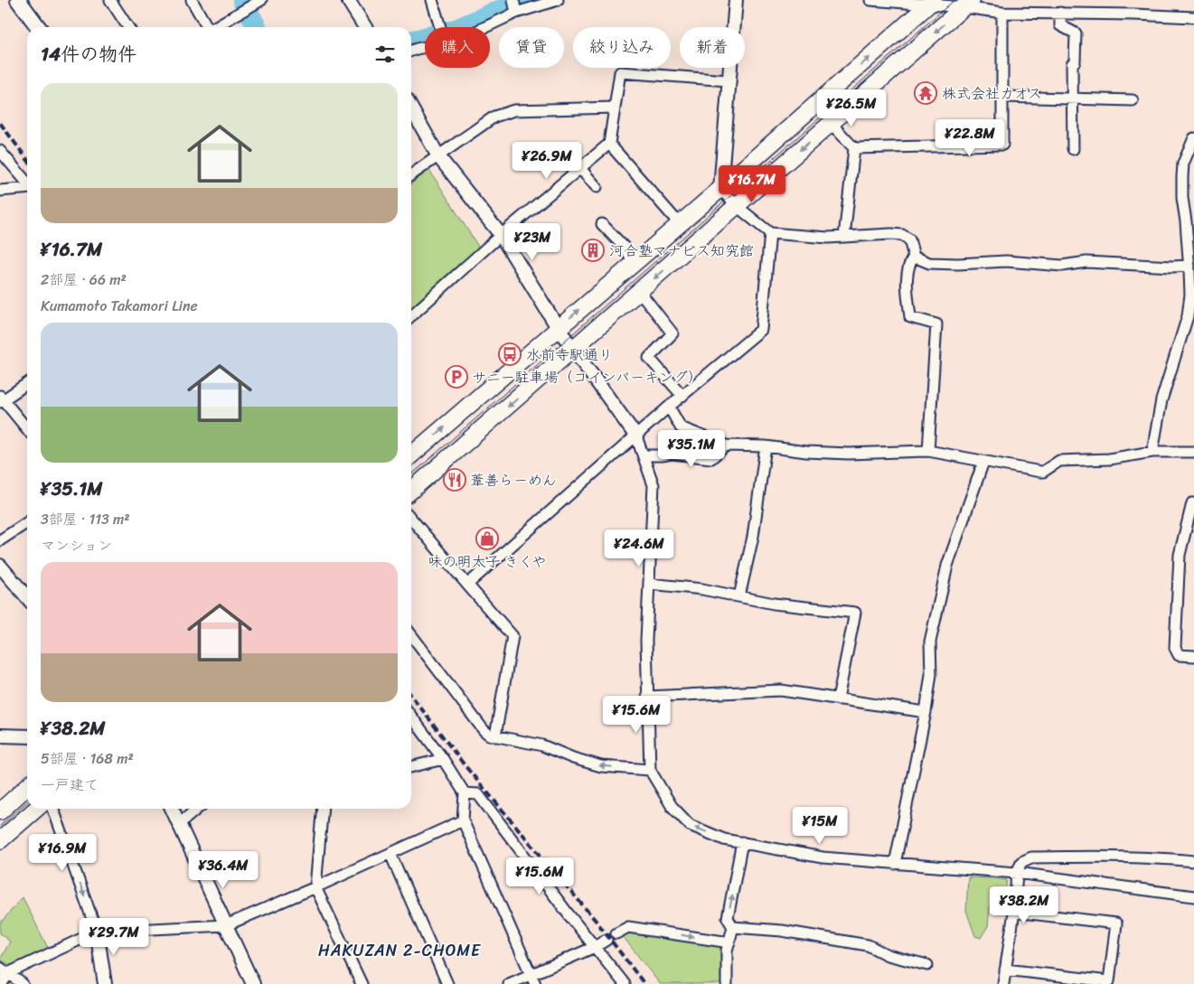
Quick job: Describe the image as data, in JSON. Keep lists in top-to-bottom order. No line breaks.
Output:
{"districts":["HAKUZAN 2-CHOME"],"places":{"temple":["株式会社カオス"],"building":["河合塾マナビス知究館"],"bus stop":["水前寺駅通り"],"parking":["サニー駐車場（コインパーキング）"],"restaurant":["葦善らーめん"],"shop":["味の明太子 きくや"]},"page":{"chip":["購入","賃貸","絞り込み","新着"],"heading":"14件の物件","list":[{"name":"¥16.7M","note":"2部屋 · 66 m² · Kumamoto Takamori Line"},{"name":"¥35.1M","note":"3部屋 · 113 m² · マンション"},{"name":"¥38.2M","note":"5部屋 · 168 m² · 一戸建て"}],"price":["¥26.5M","¥22.8M","¥26.9M","¥16.7M","¥23M","¥35.1M","¥24.6M","¥15.6M","¥15M","¥16.9M","¥36.4M","¥15.6M","¥38.2M","¥29.7M"]}}
